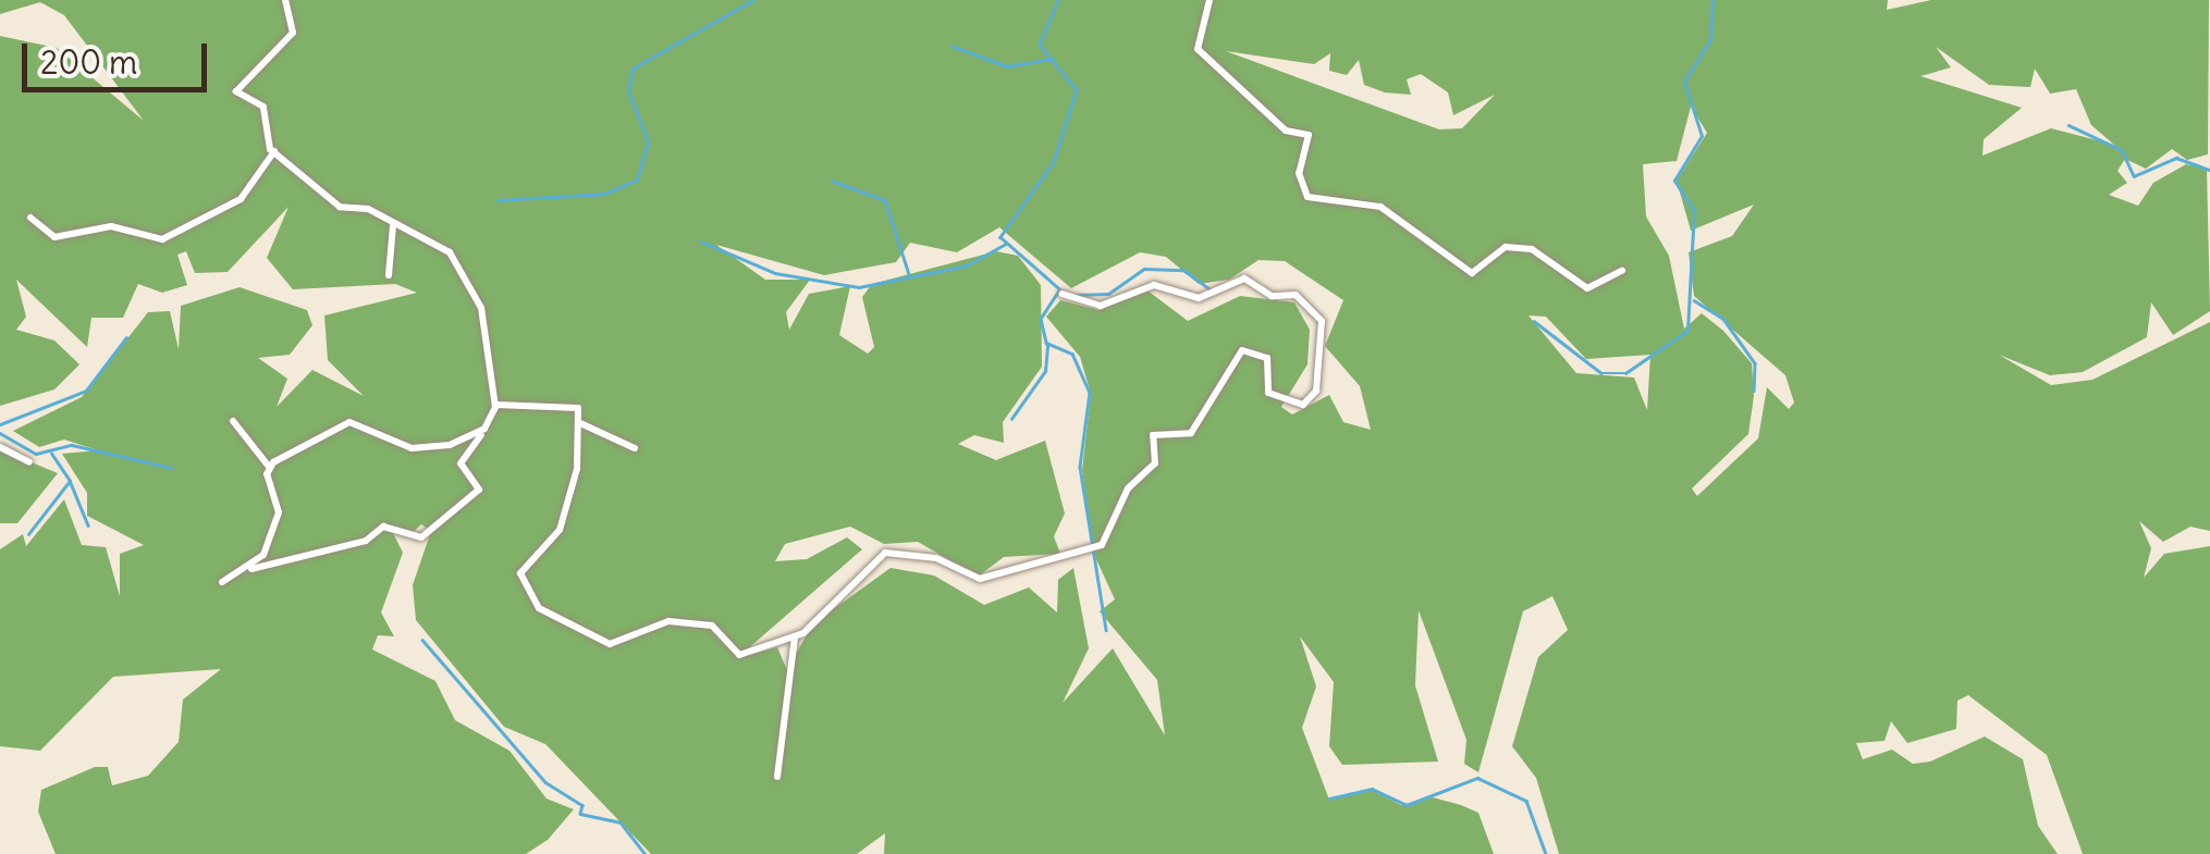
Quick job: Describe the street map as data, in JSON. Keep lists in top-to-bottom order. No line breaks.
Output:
{"scale_bar":"200 m"}
